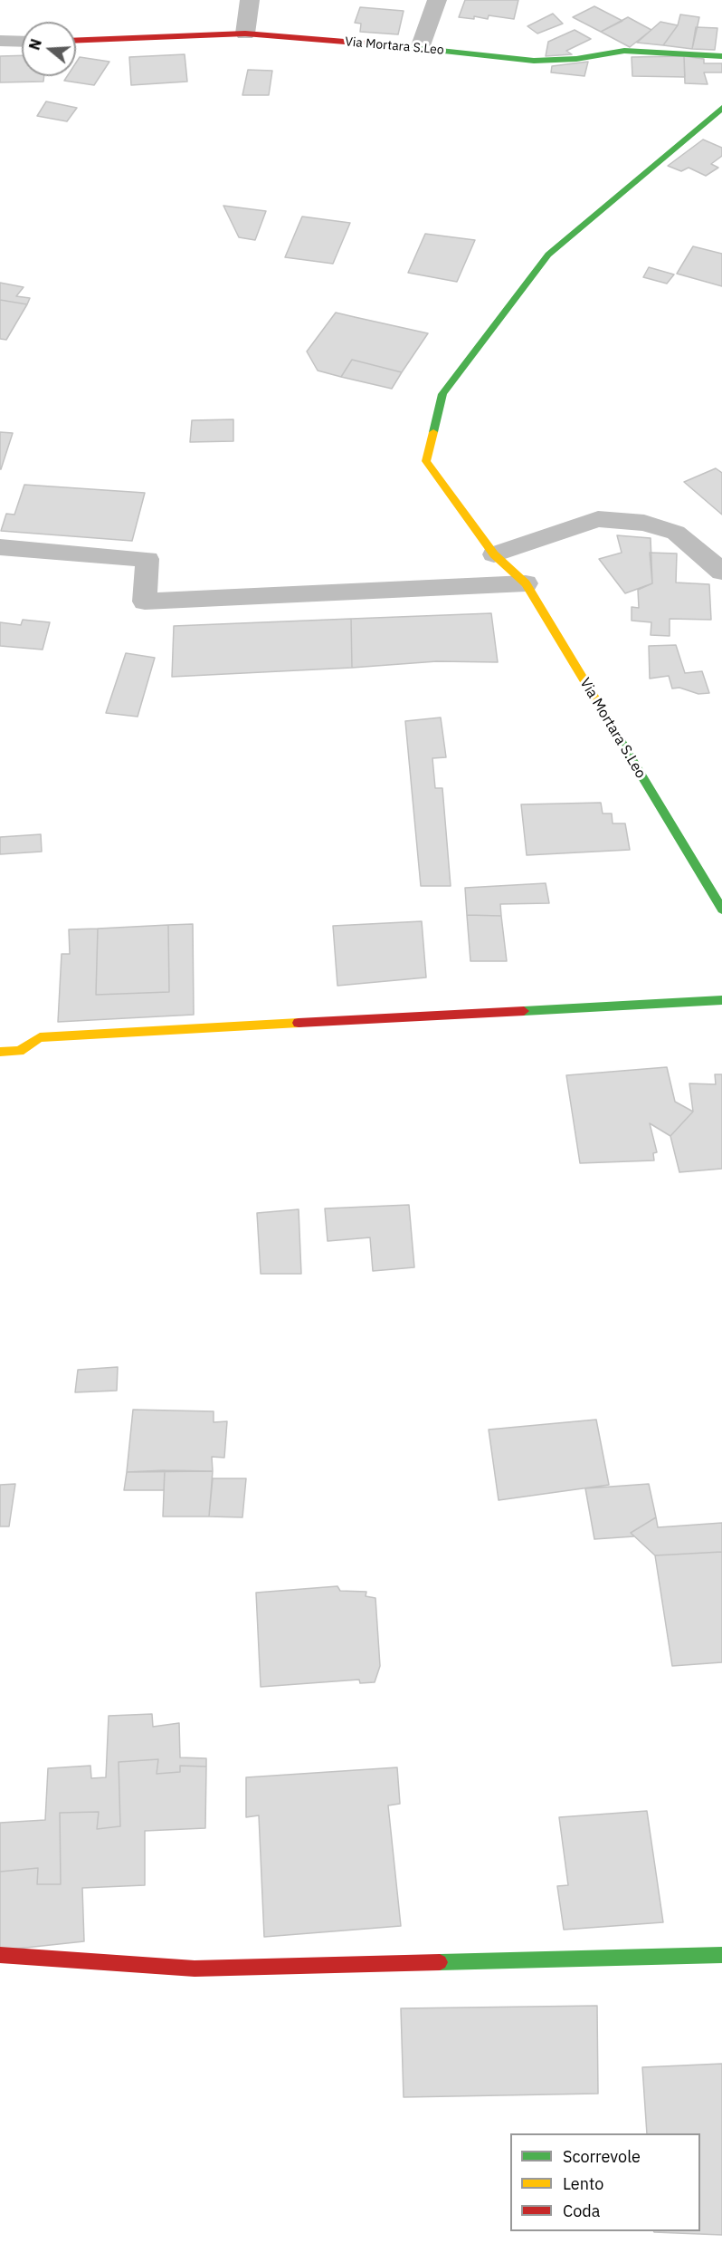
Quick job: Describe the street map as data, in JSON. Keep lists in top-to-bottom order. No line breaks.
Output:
{"streets":{"street":["Via Mortara S.Leo"]},"legend":["Scorrevole","Lento","Coda"],"north":"left"}
